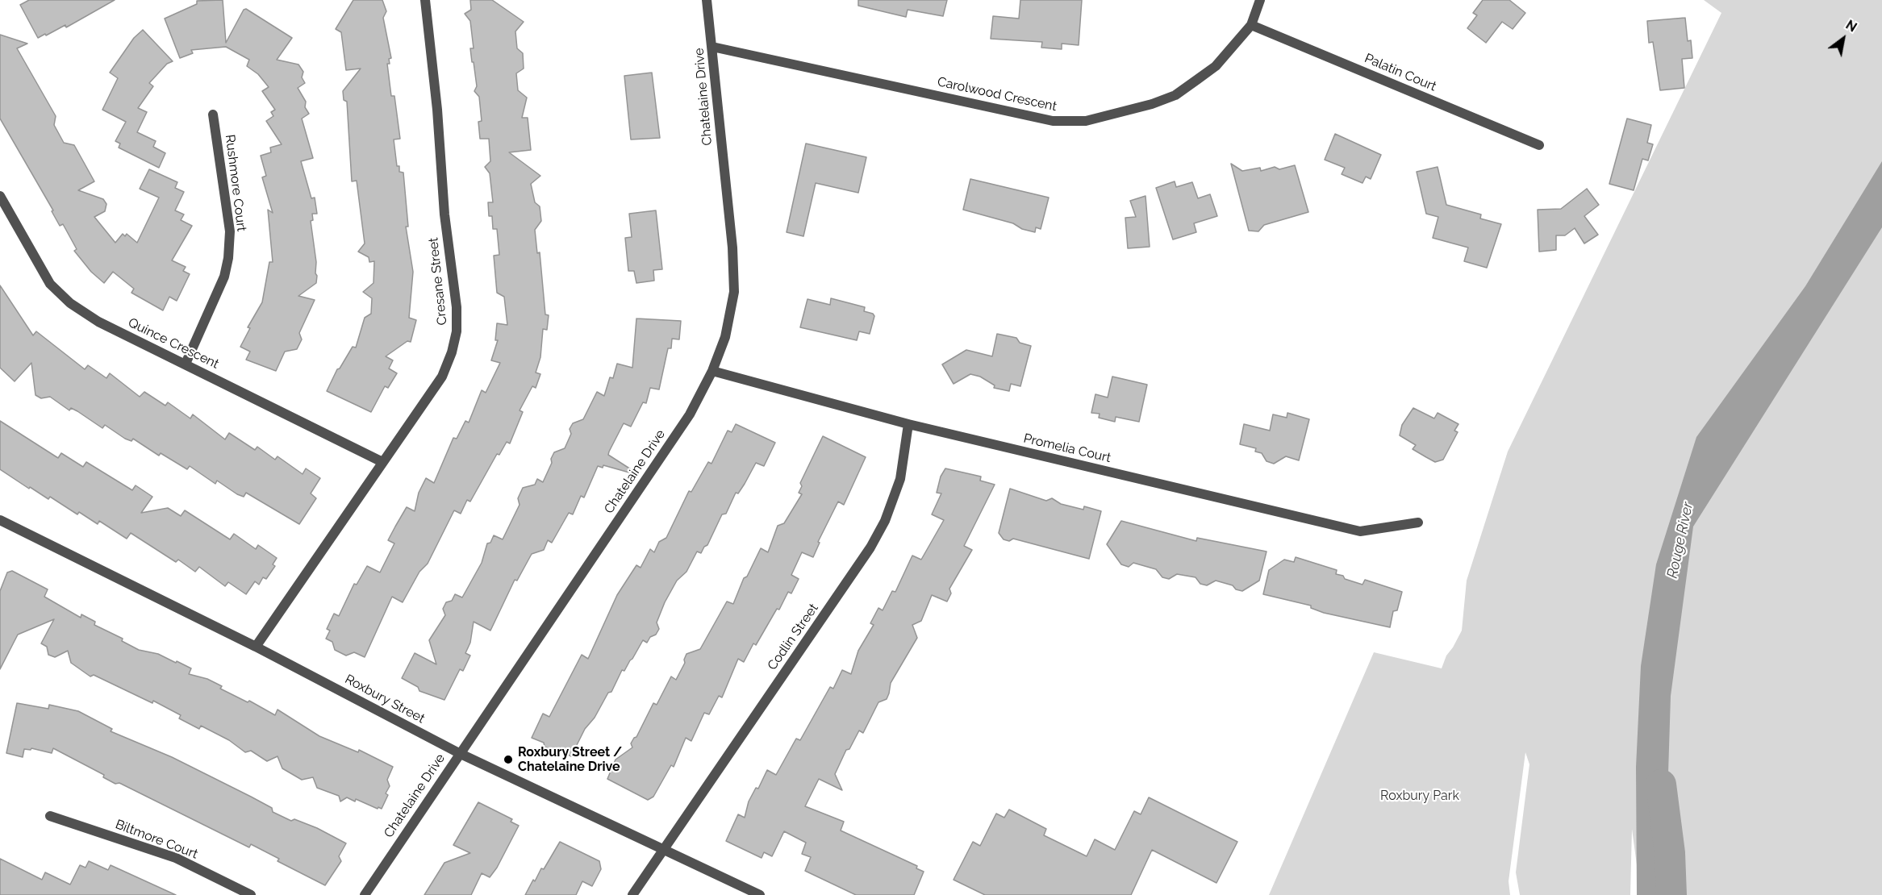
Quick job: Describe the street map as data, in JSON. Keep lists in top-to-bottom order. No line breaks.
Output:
{"streets":{"street":["Palatin Court","Carolwood Crescent","Chatelaine Drive","Rushmore Court","Cresane Street","Quince Crescent","Promelia Court","Codlin Street","Roxbury Street","Biltmore Court"]},"crossings":[["Palatin Court","Carolwood Crescent"],["Carolwood Crescent","Chatelaine Drive"],["Chatelaine Drive","Promelia Court"],["Chatelaine Drive","Roxbury Street"],["Rushmore Court","Quince Crescent"],["Cresane Street","Quince Crescent"],["Cresane Street","Roxbury Street"],["Promelia Court","Codlin Street"],["Codlin Street","Roxbury Street"]],"water":["Rouge River"],"parks":["Roxbury Park"],"places":["Roxbury Street / Chatelaine Drive"],"north":"top right"}
